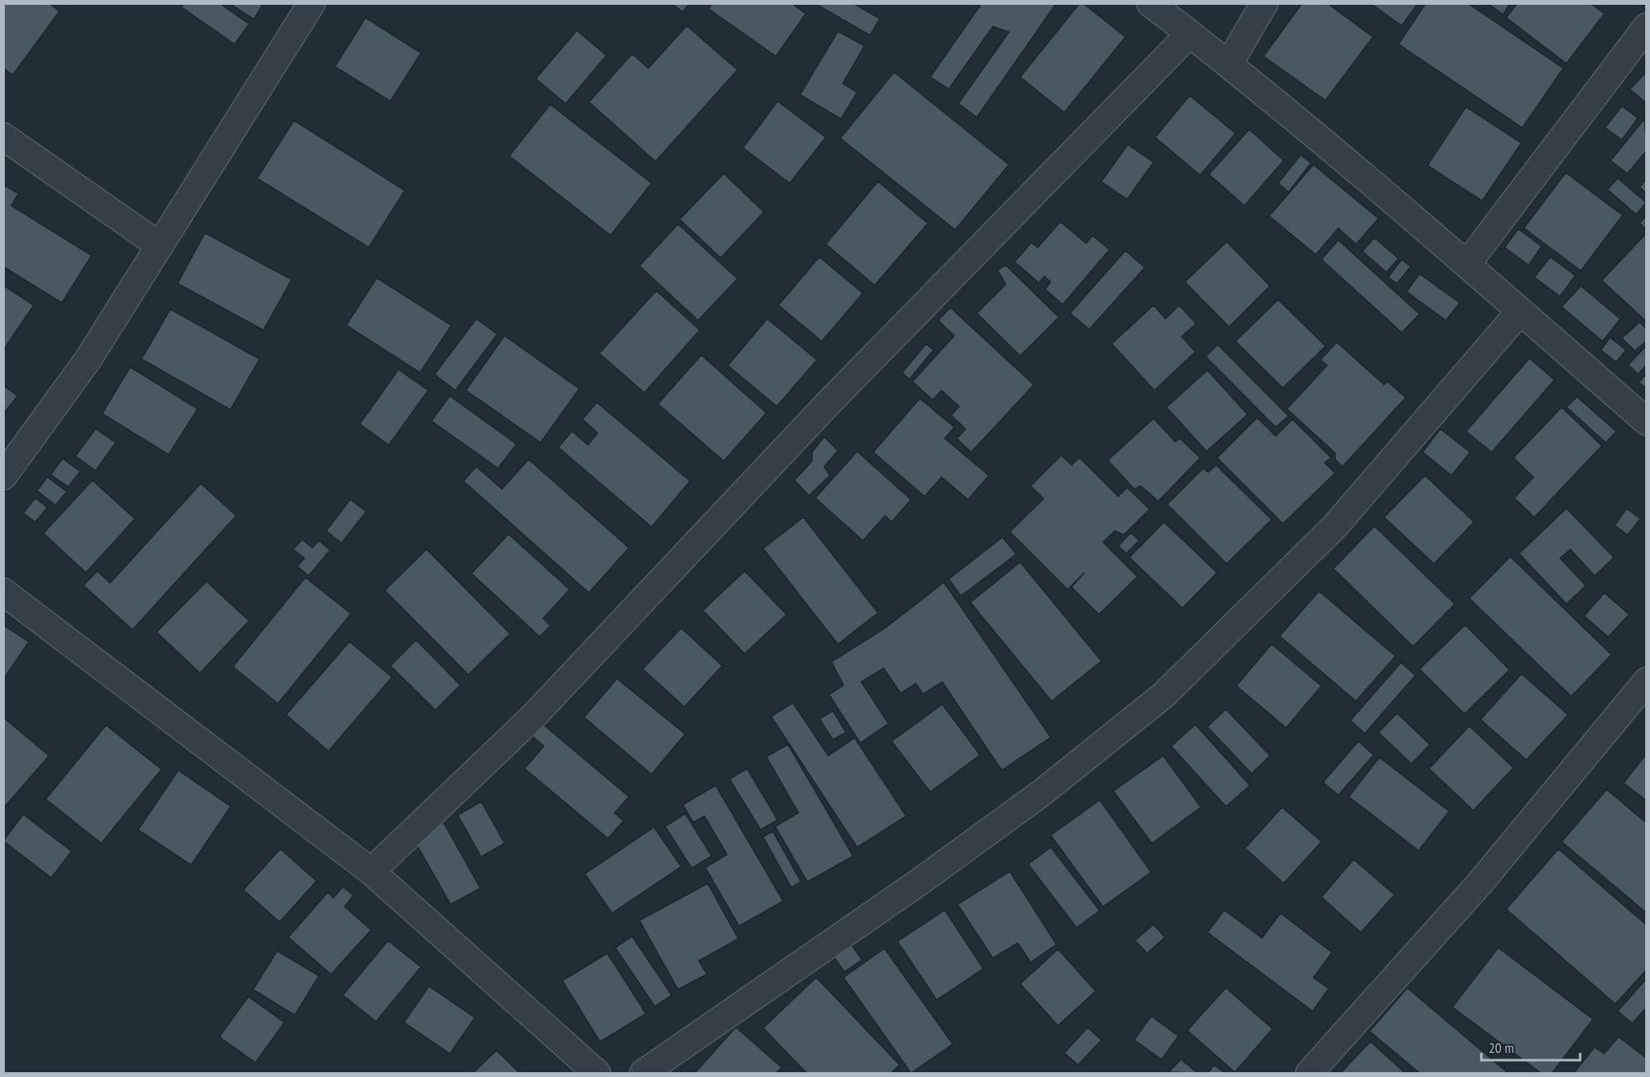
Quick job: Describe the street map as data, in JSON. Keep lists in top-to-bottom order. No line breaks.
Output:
{"scale_bar":"20 m"}
